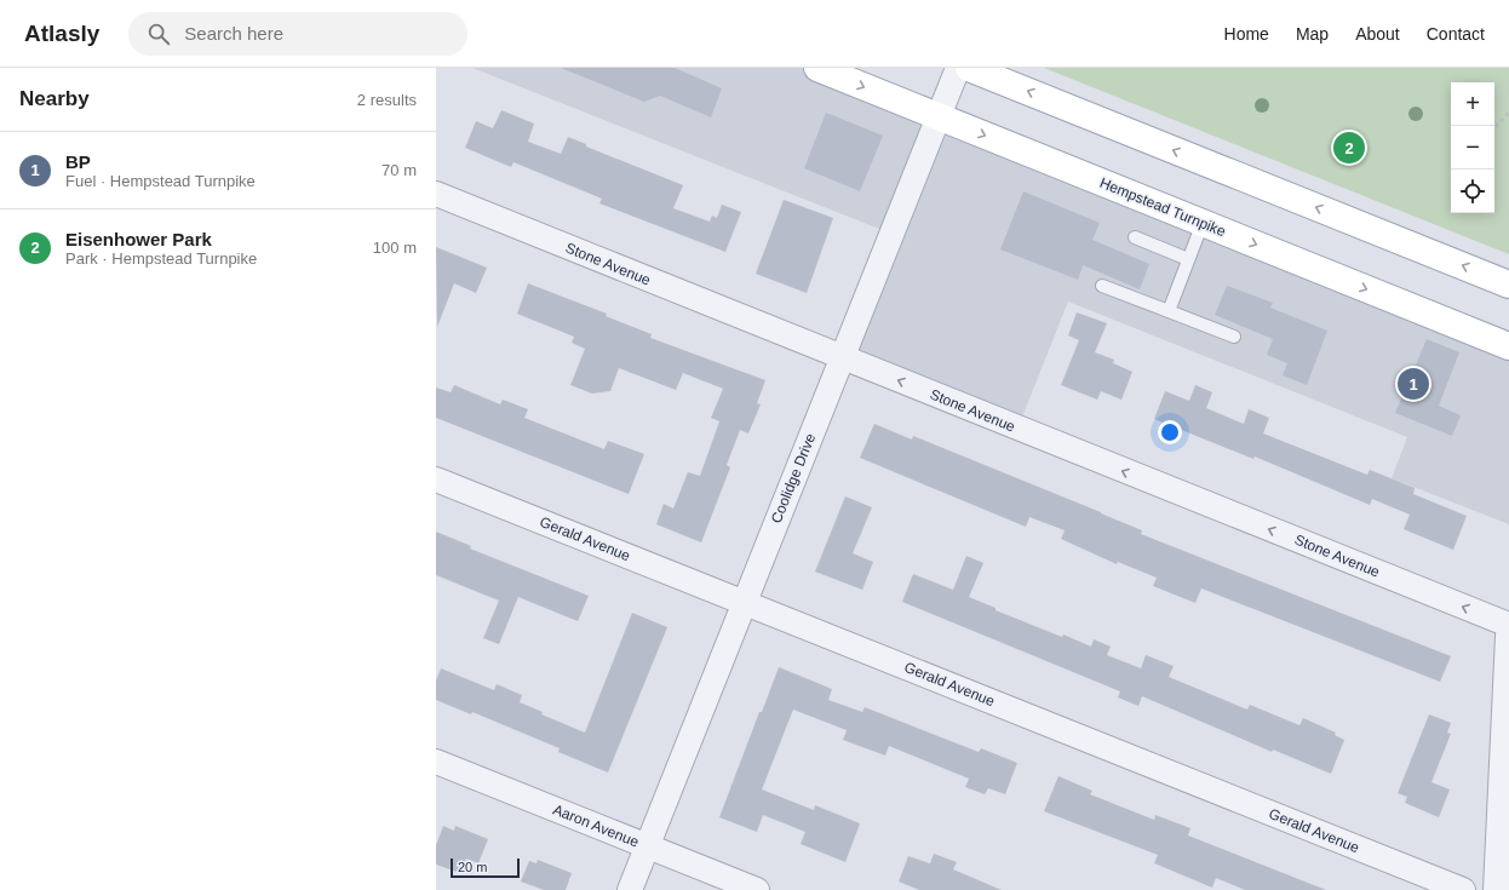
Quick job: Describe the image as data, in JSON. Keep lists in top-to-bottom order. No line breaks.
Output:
{"streets":{"main road":["Hempstead Turnpike"],"street":["Stone Avenue","Coolidge Drive","Gerald Avenue","Aaron Avenue"]},"crossings":[["Hempstead Turnpike","Coolidge Drive"],["Stone Avenue","Coolidge Drive"],["Coolidge Drive","Gerald Avenue"],["Coolidge Drive","Aaron Avenue"]],"one_way":["Stone Avenue"],"scale_bar":"20 m","page":{"header":"Atlasly","search":"Search here","nav":["Home","Map","About","Contact"],"heading":["Nearby","2 results"],"map_buttons":["+","−"],"pins":["2","1"],"list":[{"mark":"1","name":"BP","note":"Fuel · Hempstead Turnpike","value":"70 m"},{"mark":"2","name":"Eisenhower Park","note":"Park · Hempstead Turnpike","value":"100 m"}],"scale":"20 m"}}
